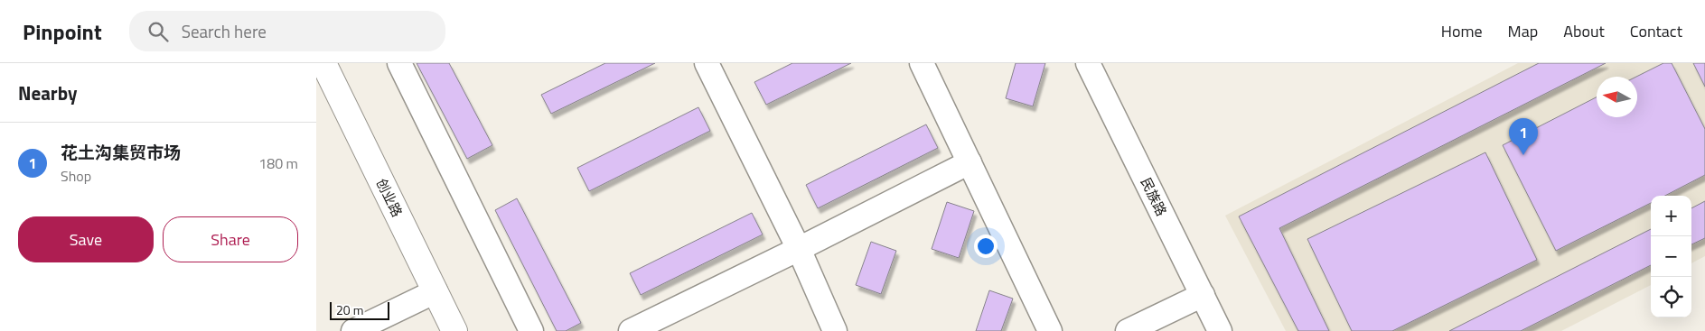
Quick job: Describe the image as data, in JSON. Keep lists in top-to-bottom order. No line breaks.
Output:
{"streets":{"main road":["创业路"],"street":["民族路"]},"scale_bar":"20 m","north":"left","page":{"header":"Pinpoint","search":"Search here","nav":["Home","Map","About","Contact"],"heading":"Nearby","pins":"1","list":[{"mark":"1","name":"花土沟集贸市场","note":"Shop","value":"180 m"}],"map_buttons":["+","−"],"buttons":["Save","Share"],"scale":"20 m"}}
